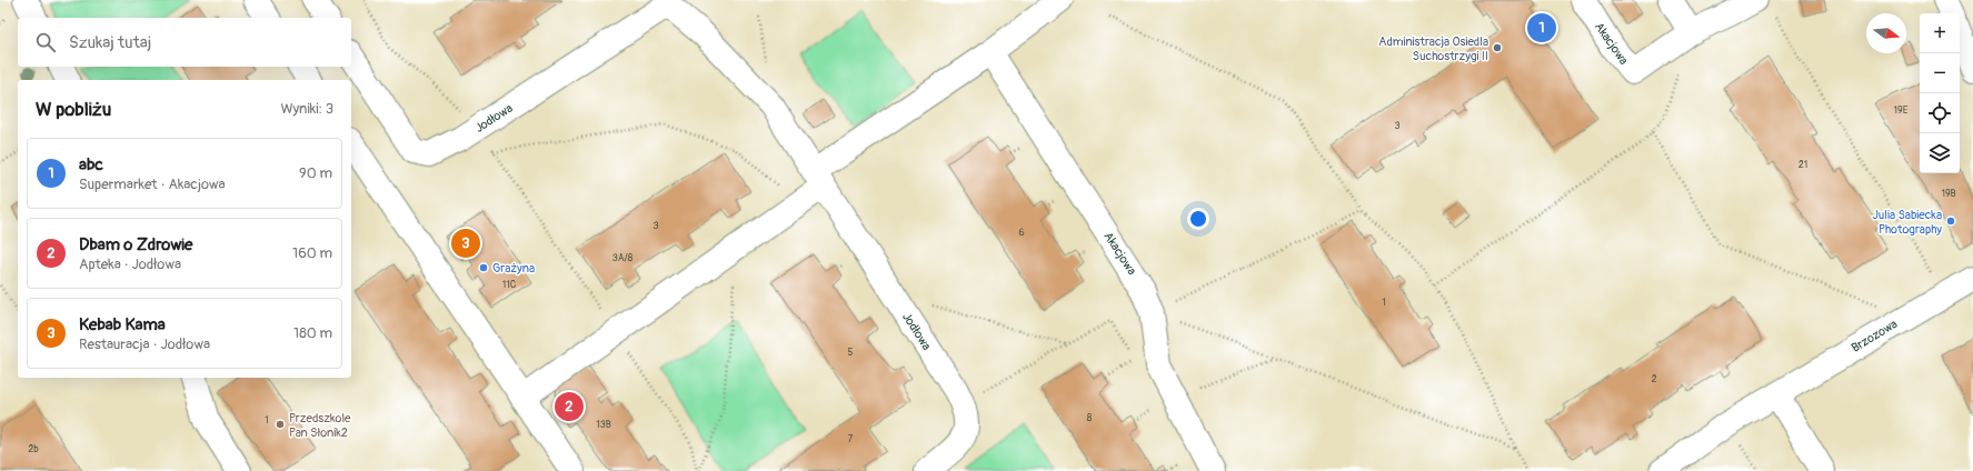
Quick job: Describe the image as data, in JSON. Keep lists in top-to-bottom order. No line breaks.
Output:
{"streets":{"street":["Akacjowa","Jodłowa","Brzozowa"]},"places":["Administracja Osiedla Suchostrzygi II","Julia Sabiecka Photography","Grażyna","Przedszkole Pan Słonik2"],"house_numbers":["19E","3","21","19B","3","6","3A/8","11C","1","5","2","8","1","13B","7","2b"],"north":"right","page":{"pins":["1","3","2"],"map_buttons":["+","−"],"search":"Szukaj tutaj","heading":["W pobliżu","Wyniki: 3"],"list":[{"mark":"1","name":"abc","note":"Supermarket · Akacjowa","value":"90 m"},{"mark":"2","name":"Dbam o Zdrowie","note":"Apteka · Jodłowa","value":"160 m"},{"mark":"3","name":"Kebab Kama","note":"Restauracja · Jodłowa","value":"180 m"}]}}
